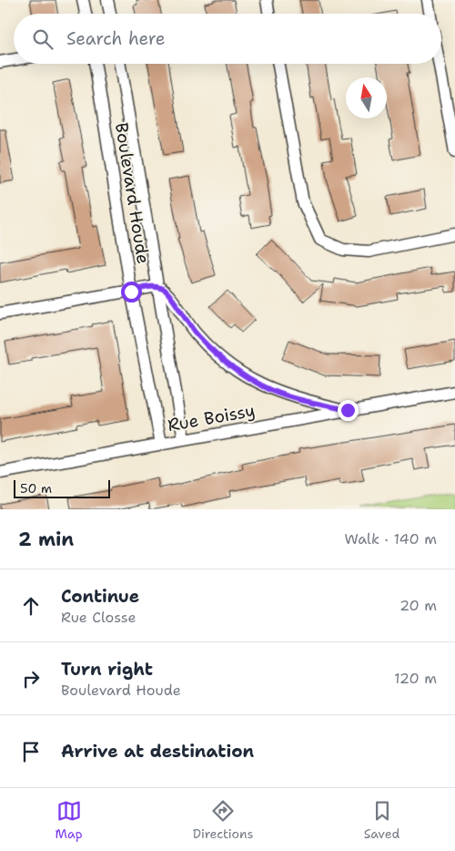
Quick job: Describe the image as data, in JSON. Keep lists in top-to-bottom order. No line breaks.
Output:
{"streets":{"street":["Boulevard Houde","Rue Boissy"]},"crossings":[["Boulevard Houde","Rue Boissy"]],"scale_bar":"50 m","north":"top","page":{"search":"Search here","scale":"50 m","heading":["2 min","Walk · 140 m"],"list":[["Continue","Rue Closse","20 m"],["Turn right","Boulevard Houde","120 m"],"Arrive at destination"],"nav":["Map","Directions","Saved"]}}
